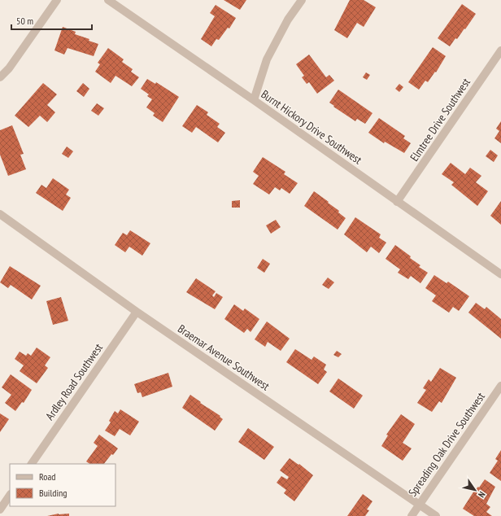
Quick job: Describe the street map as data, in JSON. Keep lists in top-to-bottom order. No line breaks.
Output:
{"streets":{"street":["Elmtree Drive Southwest","Burnt Hickory Drive Southwest","Braemar Avenue Southwest","Ardley Road Southwest","Spreading Oak Drive Southwest"]},"crossings":[["Elmtree Drive Southwest","Burnt Hickory Drive Southwest"],["Braemar Avenue Southwest","Ardley Road Southwest"],["Braemar Avenue Southwest","Spreading Oak Drive Southwest"]],"legend":["Road","Building"],"scale_bar":"50 m","north":"bottom right"}
